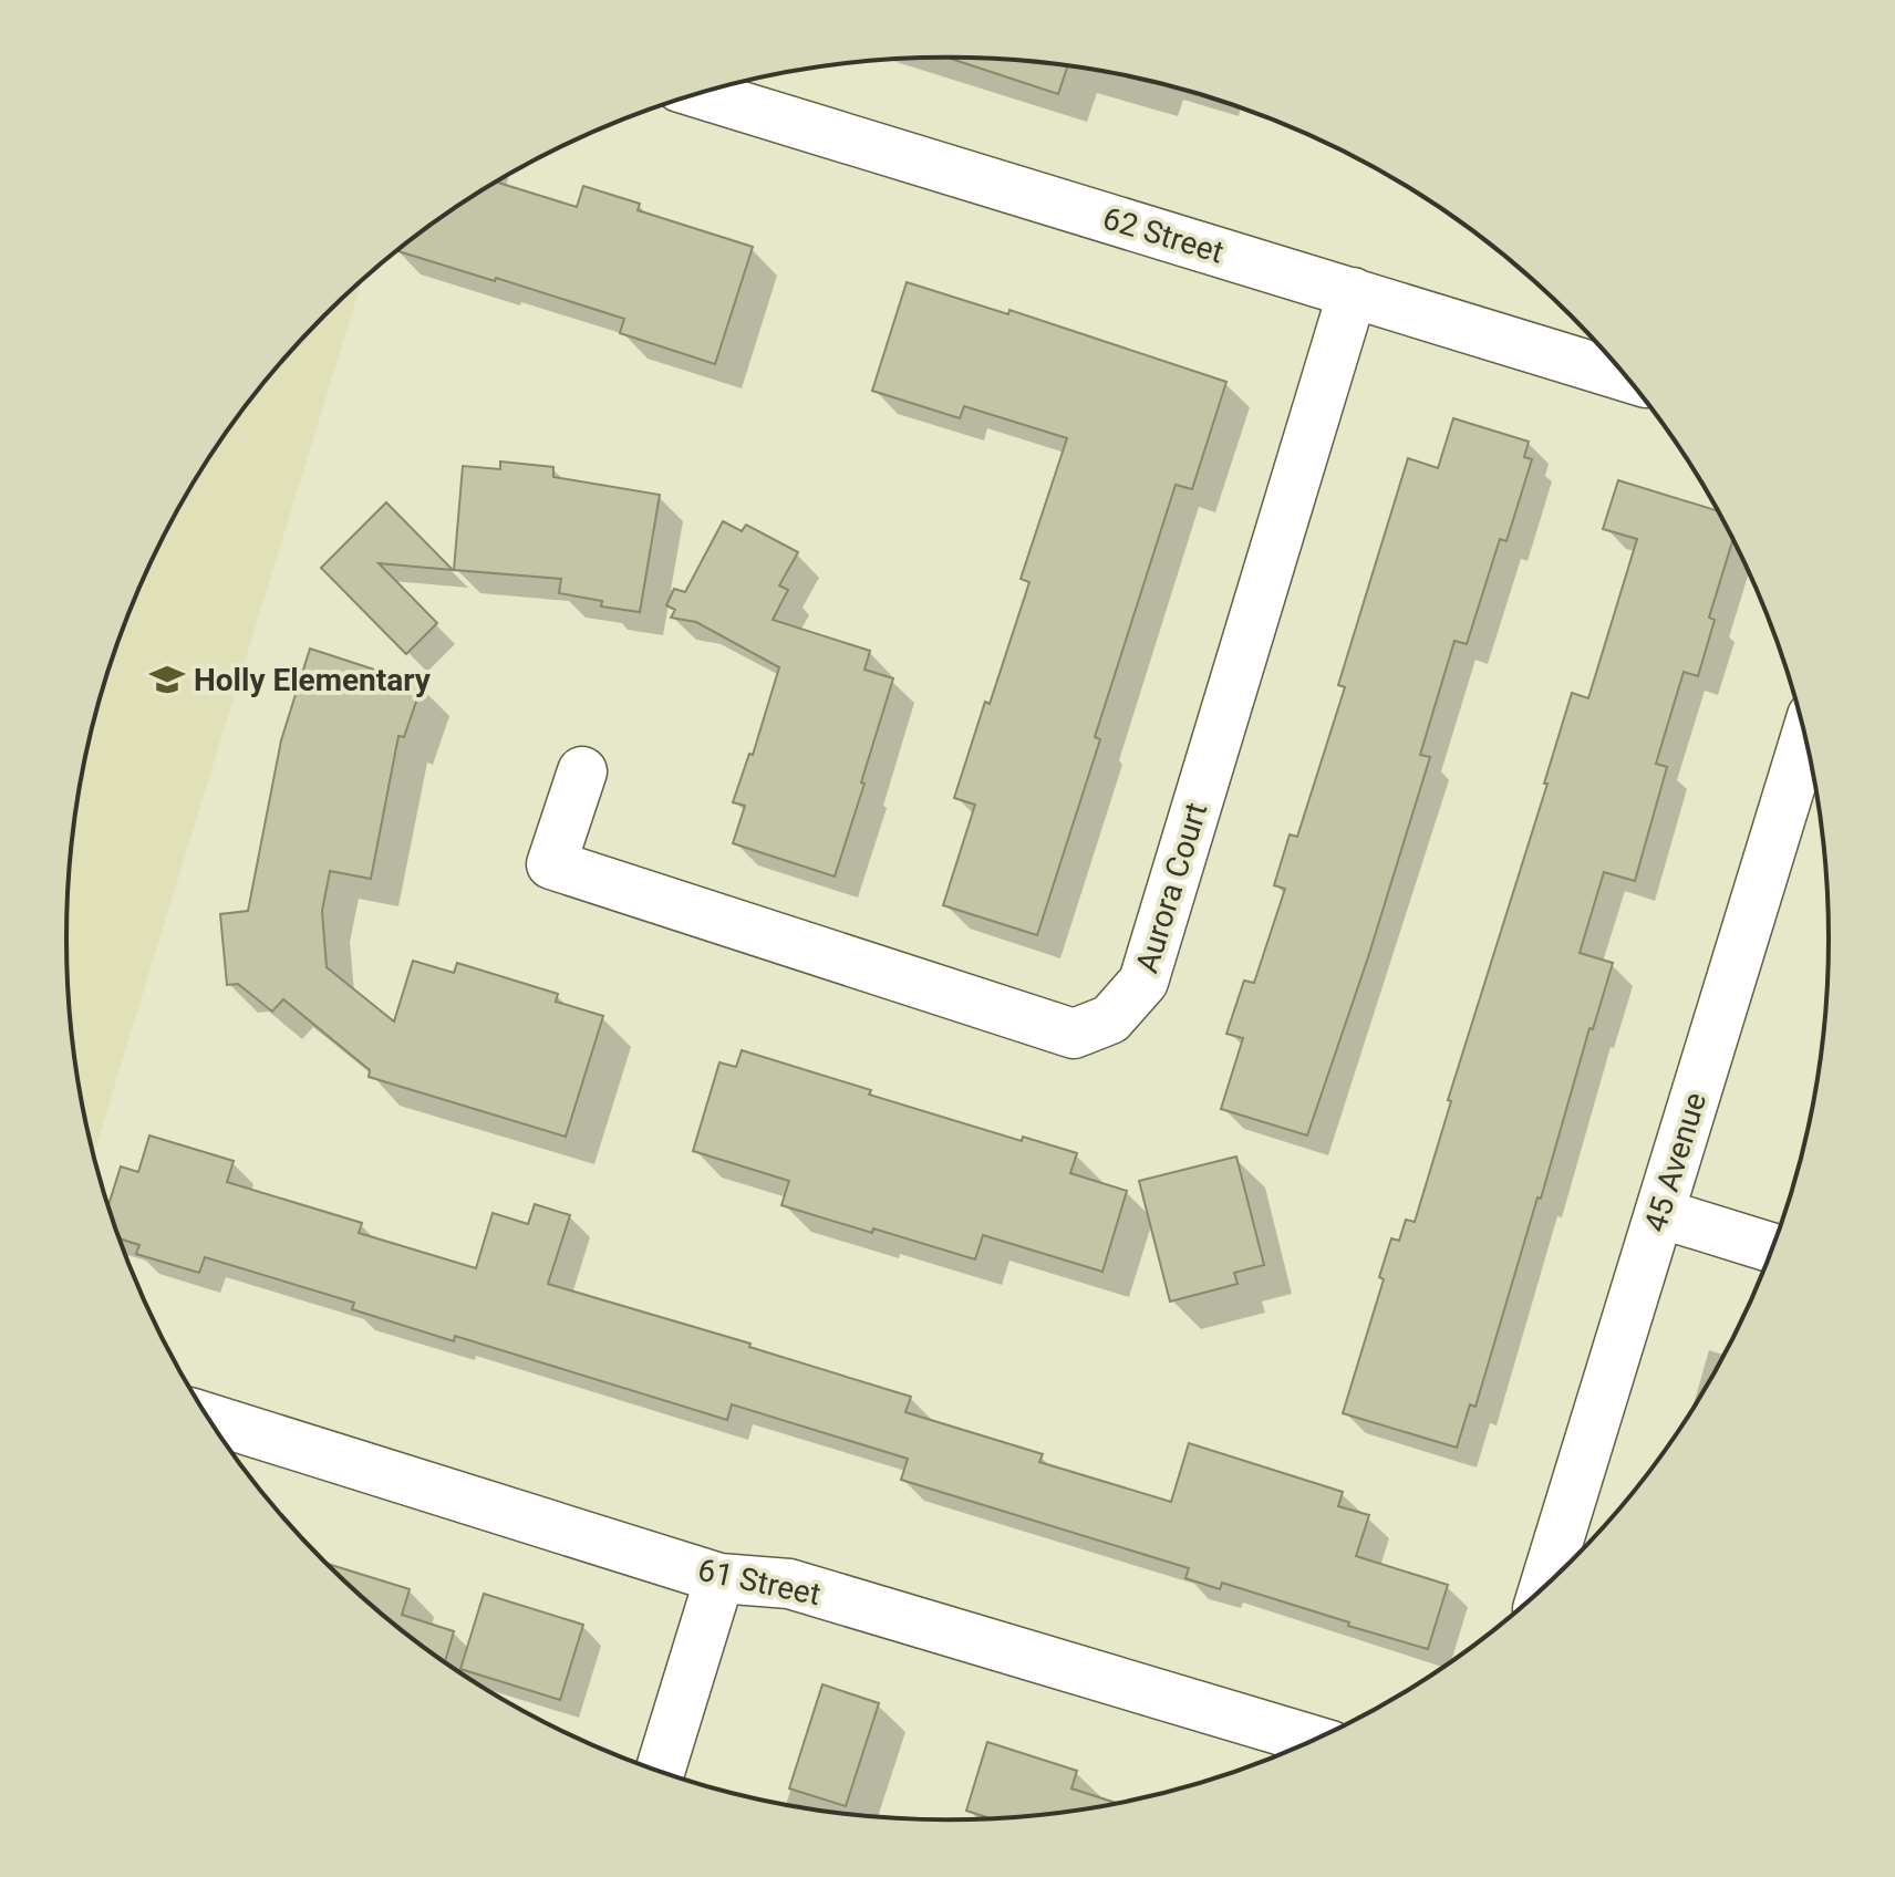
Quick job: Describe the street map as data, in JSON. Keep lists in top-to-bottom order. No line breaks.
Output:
{"streets":{"street":["62 Street","Aurora Court","45 Avenue","61 Street"]},"crossings":[["62 Street","Aurora Court"]],"places":{"school or university":["Holly Elementary"]}}
